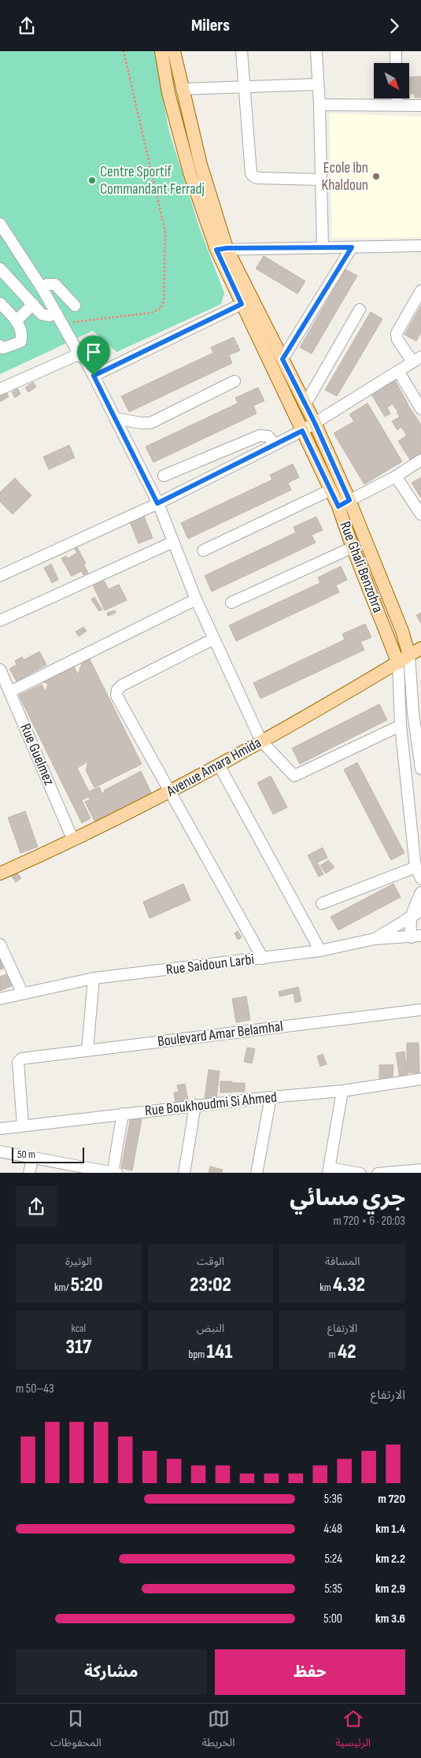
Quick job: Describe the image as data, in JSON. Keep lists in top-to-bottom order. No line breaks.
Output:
{"streets":{"main road":["Rue Ghali Benzohra","Avenue Amara Hmida"],"street":["Rue Guelmez","Rue Saidoun Larbi","Boulevard Amar Belamhal","Rue Boukhoudmi Si Ahmed"]},"crossings":[["Rue Ghali Benzohra","Avenue Amara Hmida"],["Rue Guelmez","Avenue Amara Hmida"],["Boulevard Amar Belamhal","Rue Boukhoudmi Si Ahmed"]],"places":["Ecole Ibn Khaldoun","Centre Sportif Commandant Ferradj"],"scale_bar":"50 m","north":"bottom right","page":{"header":"Milers","scale":"50 m","heading":["جري مسائي","20:03 · 6 × 720 m"],"stats":[["المسافة","4.32 km"],["الوقت","23:02"],["الوتيرة","5:20 /km"],["الارتفاع","42 m"],["النبض","141 bpm"],["kcal","317"]],"chart":["الارتفاع","43–50 m"],"list":[{"name":"720 m","note":"5:36"},{"name":"1.4 km","note":"4:48"},{"name":"2.2 km","note":"5:24"},{"name":"2.9 km","note":"5:35"},{"name":"3.6 km","note":"5:00"}],"buttons":["حفظ","مشاركة"],"tabs":["الرئيسية","الخريطة","المحفوظات"]}}
